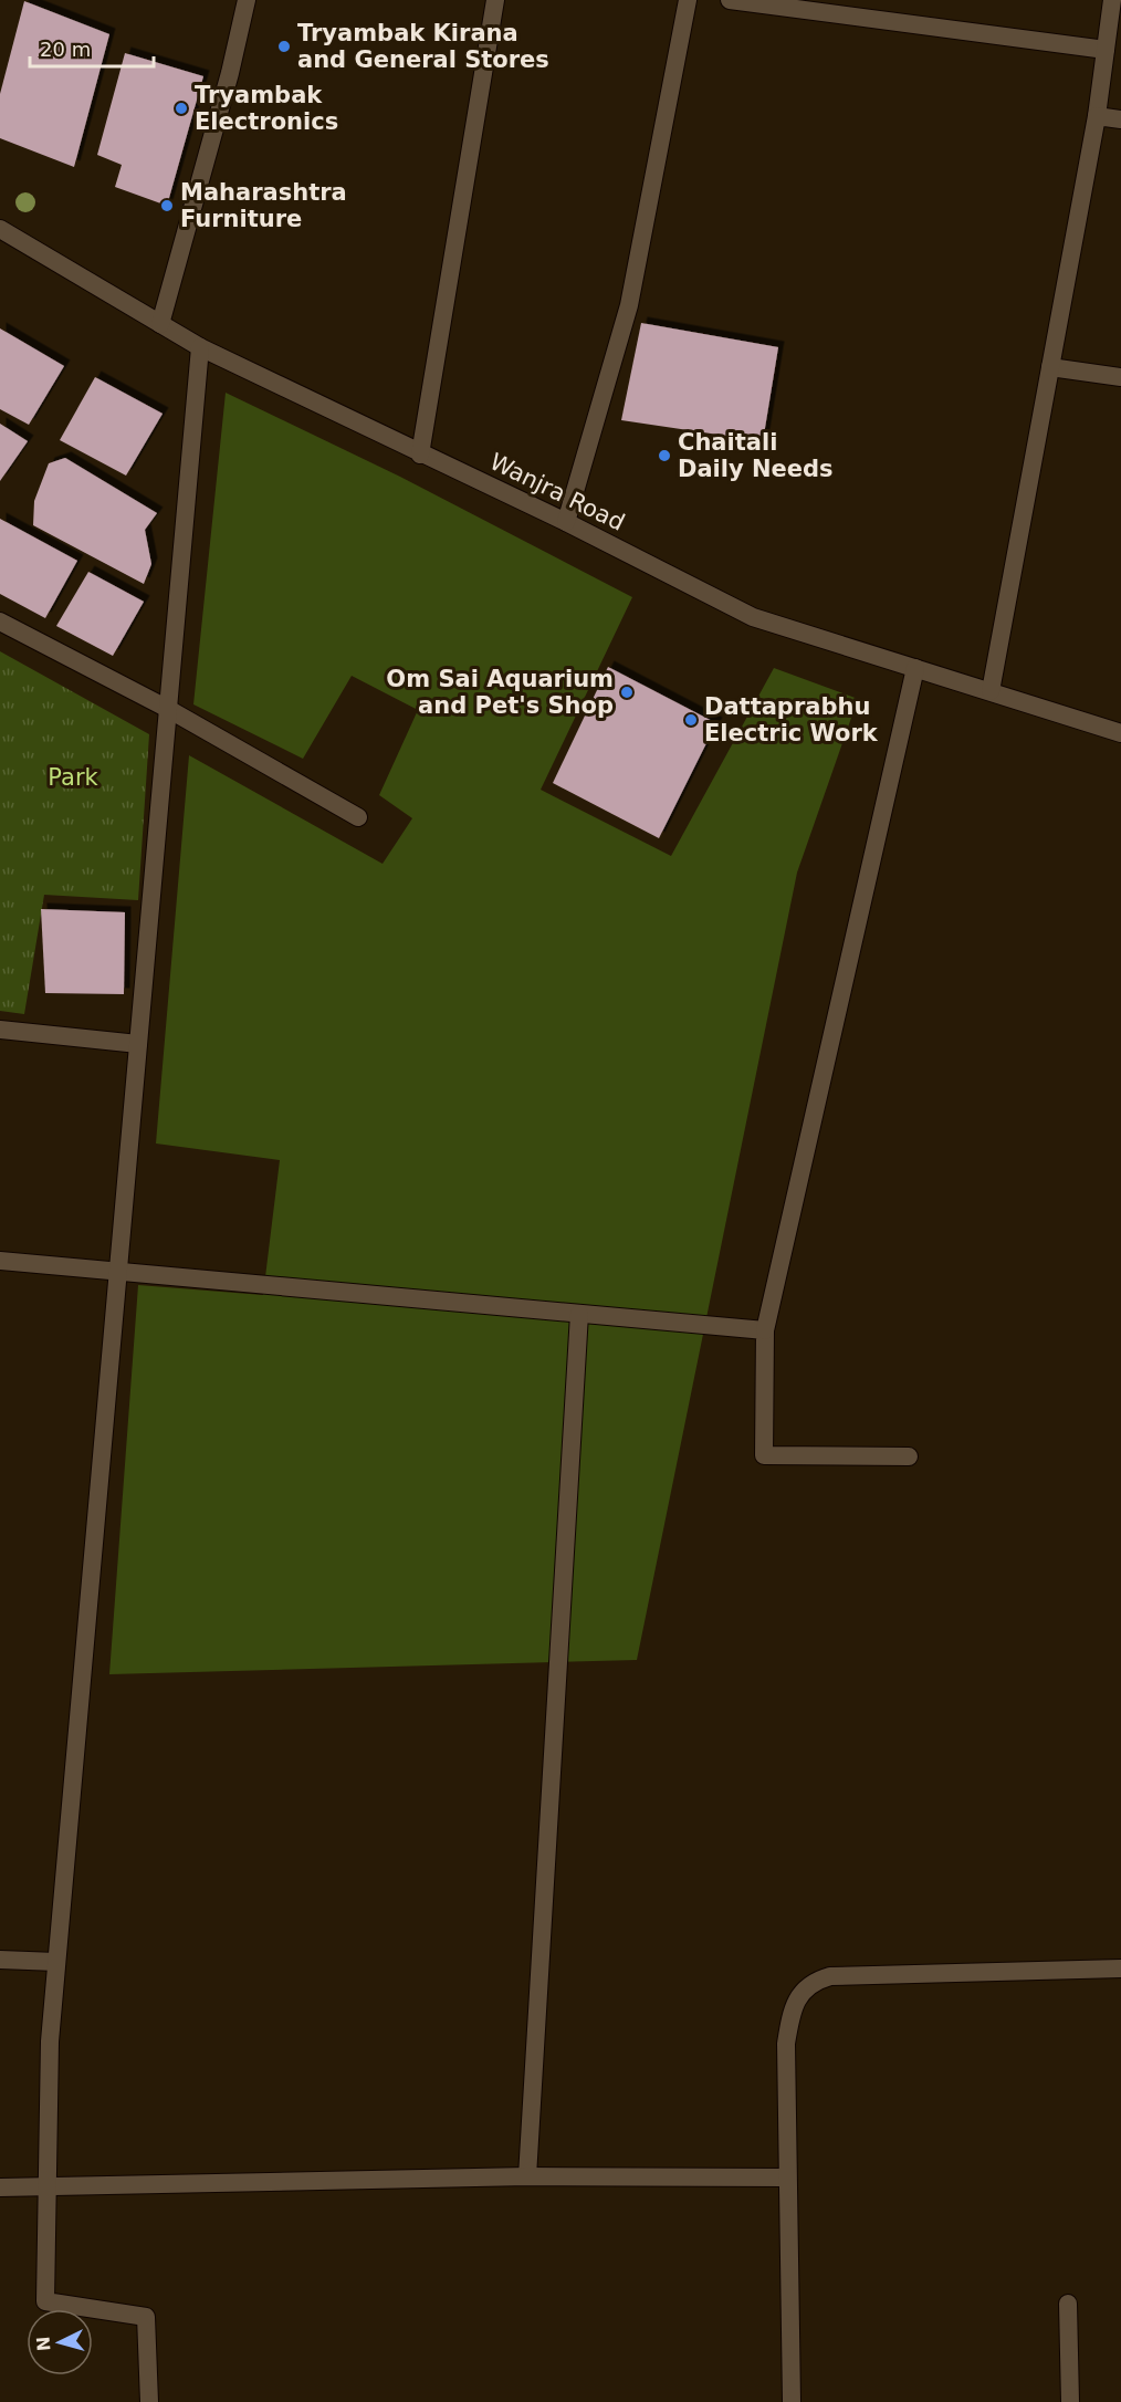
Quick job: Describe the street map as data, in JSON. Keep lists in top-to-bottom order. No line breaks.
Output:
{"streets":{"street":["Wanjra Road"]},"parks":["Park"],"places":["Tryambak Kirana and General Stores","Tryambak Electronics","Maharashtra Furniture","Chaitali Daily Needs","Om Sai Aquarium and Pet's Shop","Dattaprabhu Electric Work"],"scale_bar":"20 m","north":"left"}
